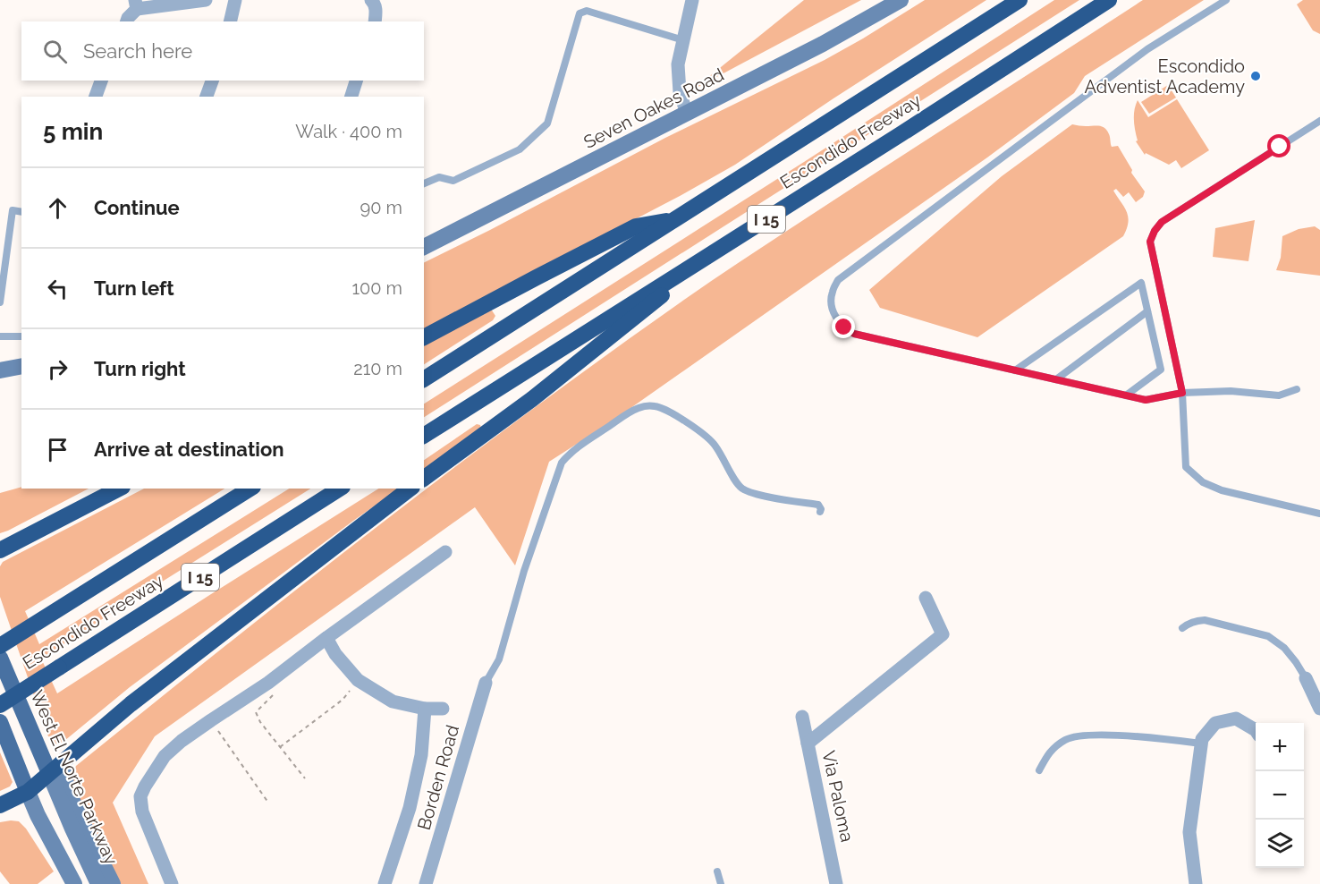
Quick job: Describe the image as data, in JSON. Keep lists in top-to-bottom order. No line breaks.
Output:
{"streets":{"highway":["Escondido Freeway","I 15"],"main road":["West El Norte Parkway"],"street":["Seven Oakes Road","Borden Road","Via Paloma"]},"places":["Escondido Adventist Academy"],"page":{"search":"Search here","heading":["5 min","Walk · 400 m"],"list":[["Continue","90 m"],["Turn left","100 m"],["Turn right","210 m"],"Arrive at destination"],"map_buttons":["+","−"]}}
